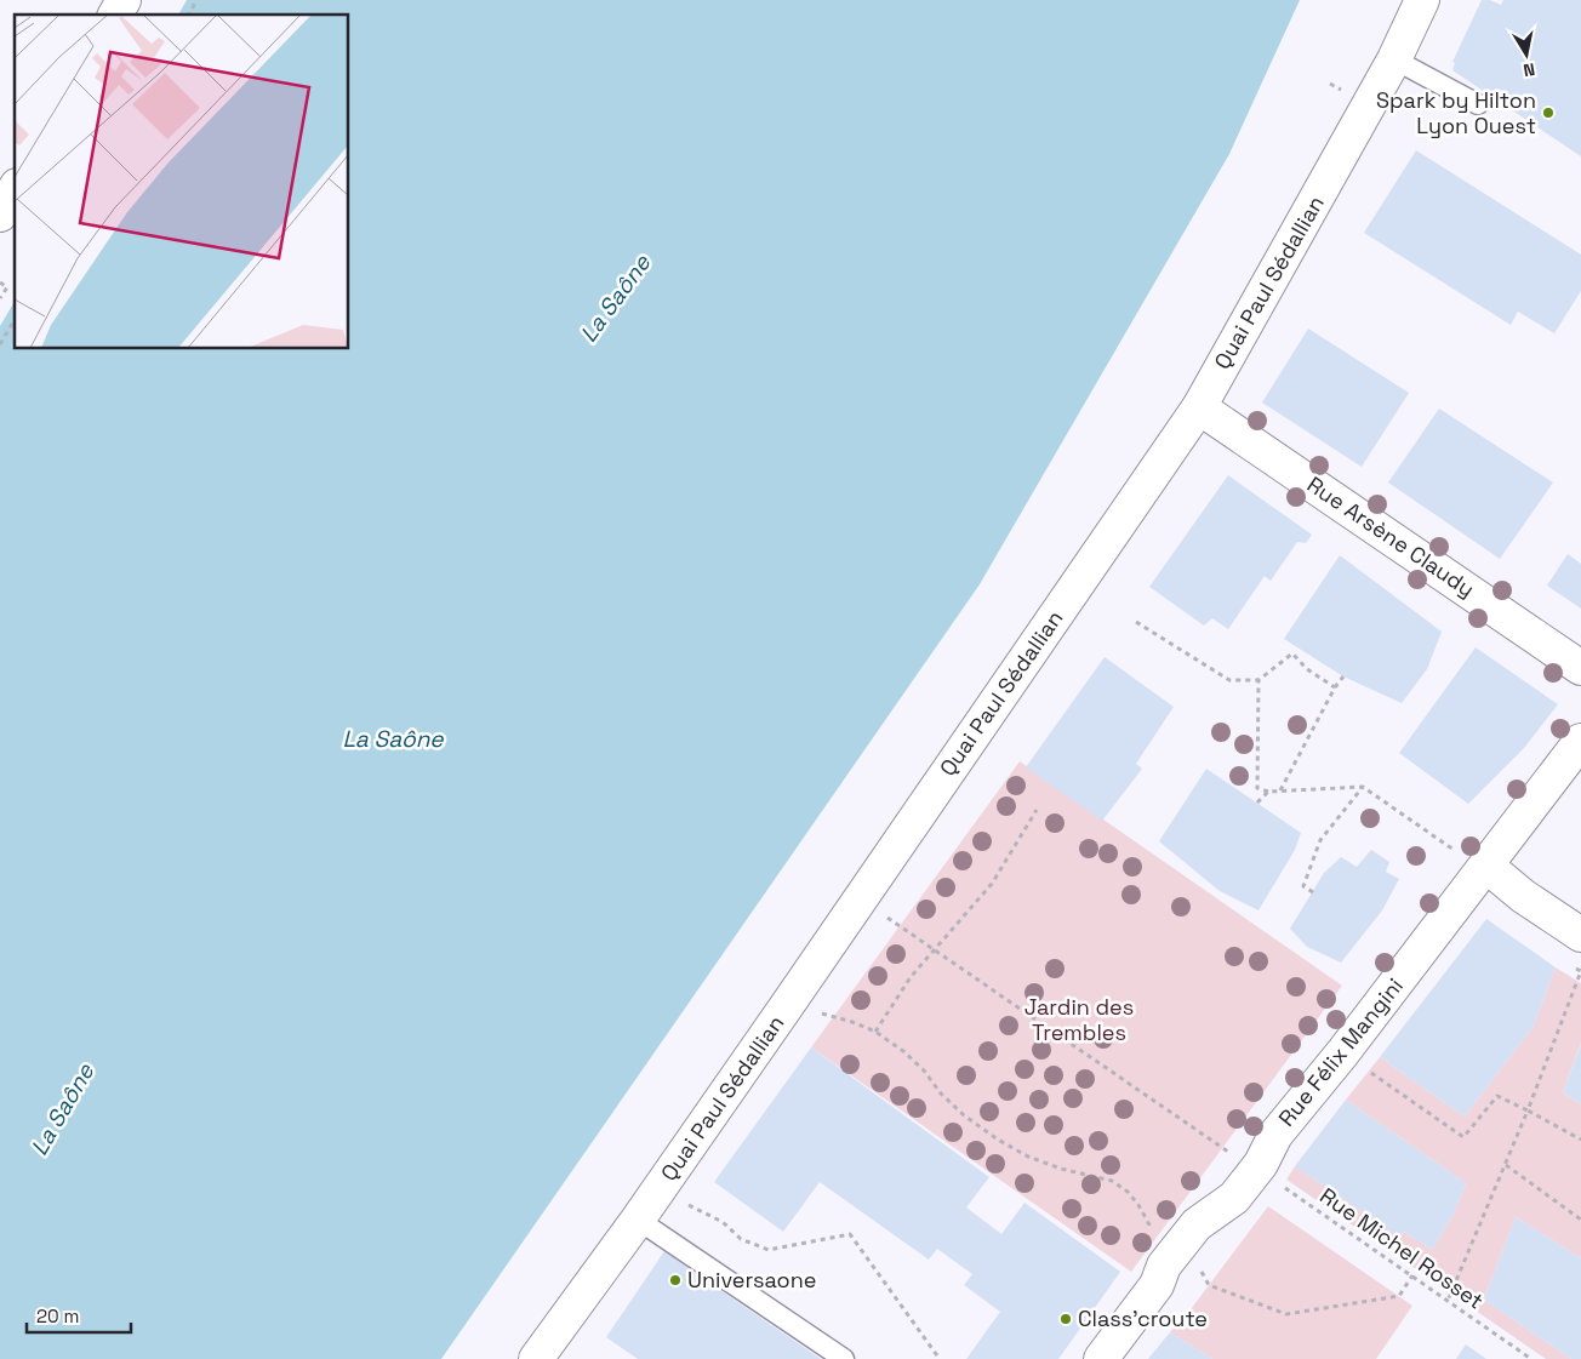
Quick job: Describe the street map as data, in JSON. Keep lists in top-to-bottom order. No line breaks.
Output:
{"streets":{"main road":["Quai Paul Sédallian","Rue Arsène Claudy","Rue Félix Mangini"],"path":["Rue Michel Rosset"]},"crossings":[["Quai Paul Sédallian","Rue Arsène Claudy"],["Rue Félix Mangini","Rue Michel Rosset"]],"water":["La Saône"],"parks":["Jardin des Trembles"],"places":["Spark by Hilton Lyon Ouest","Universaone","Class'croute"],"scale_bar":"20 m","north":"bottom"}
